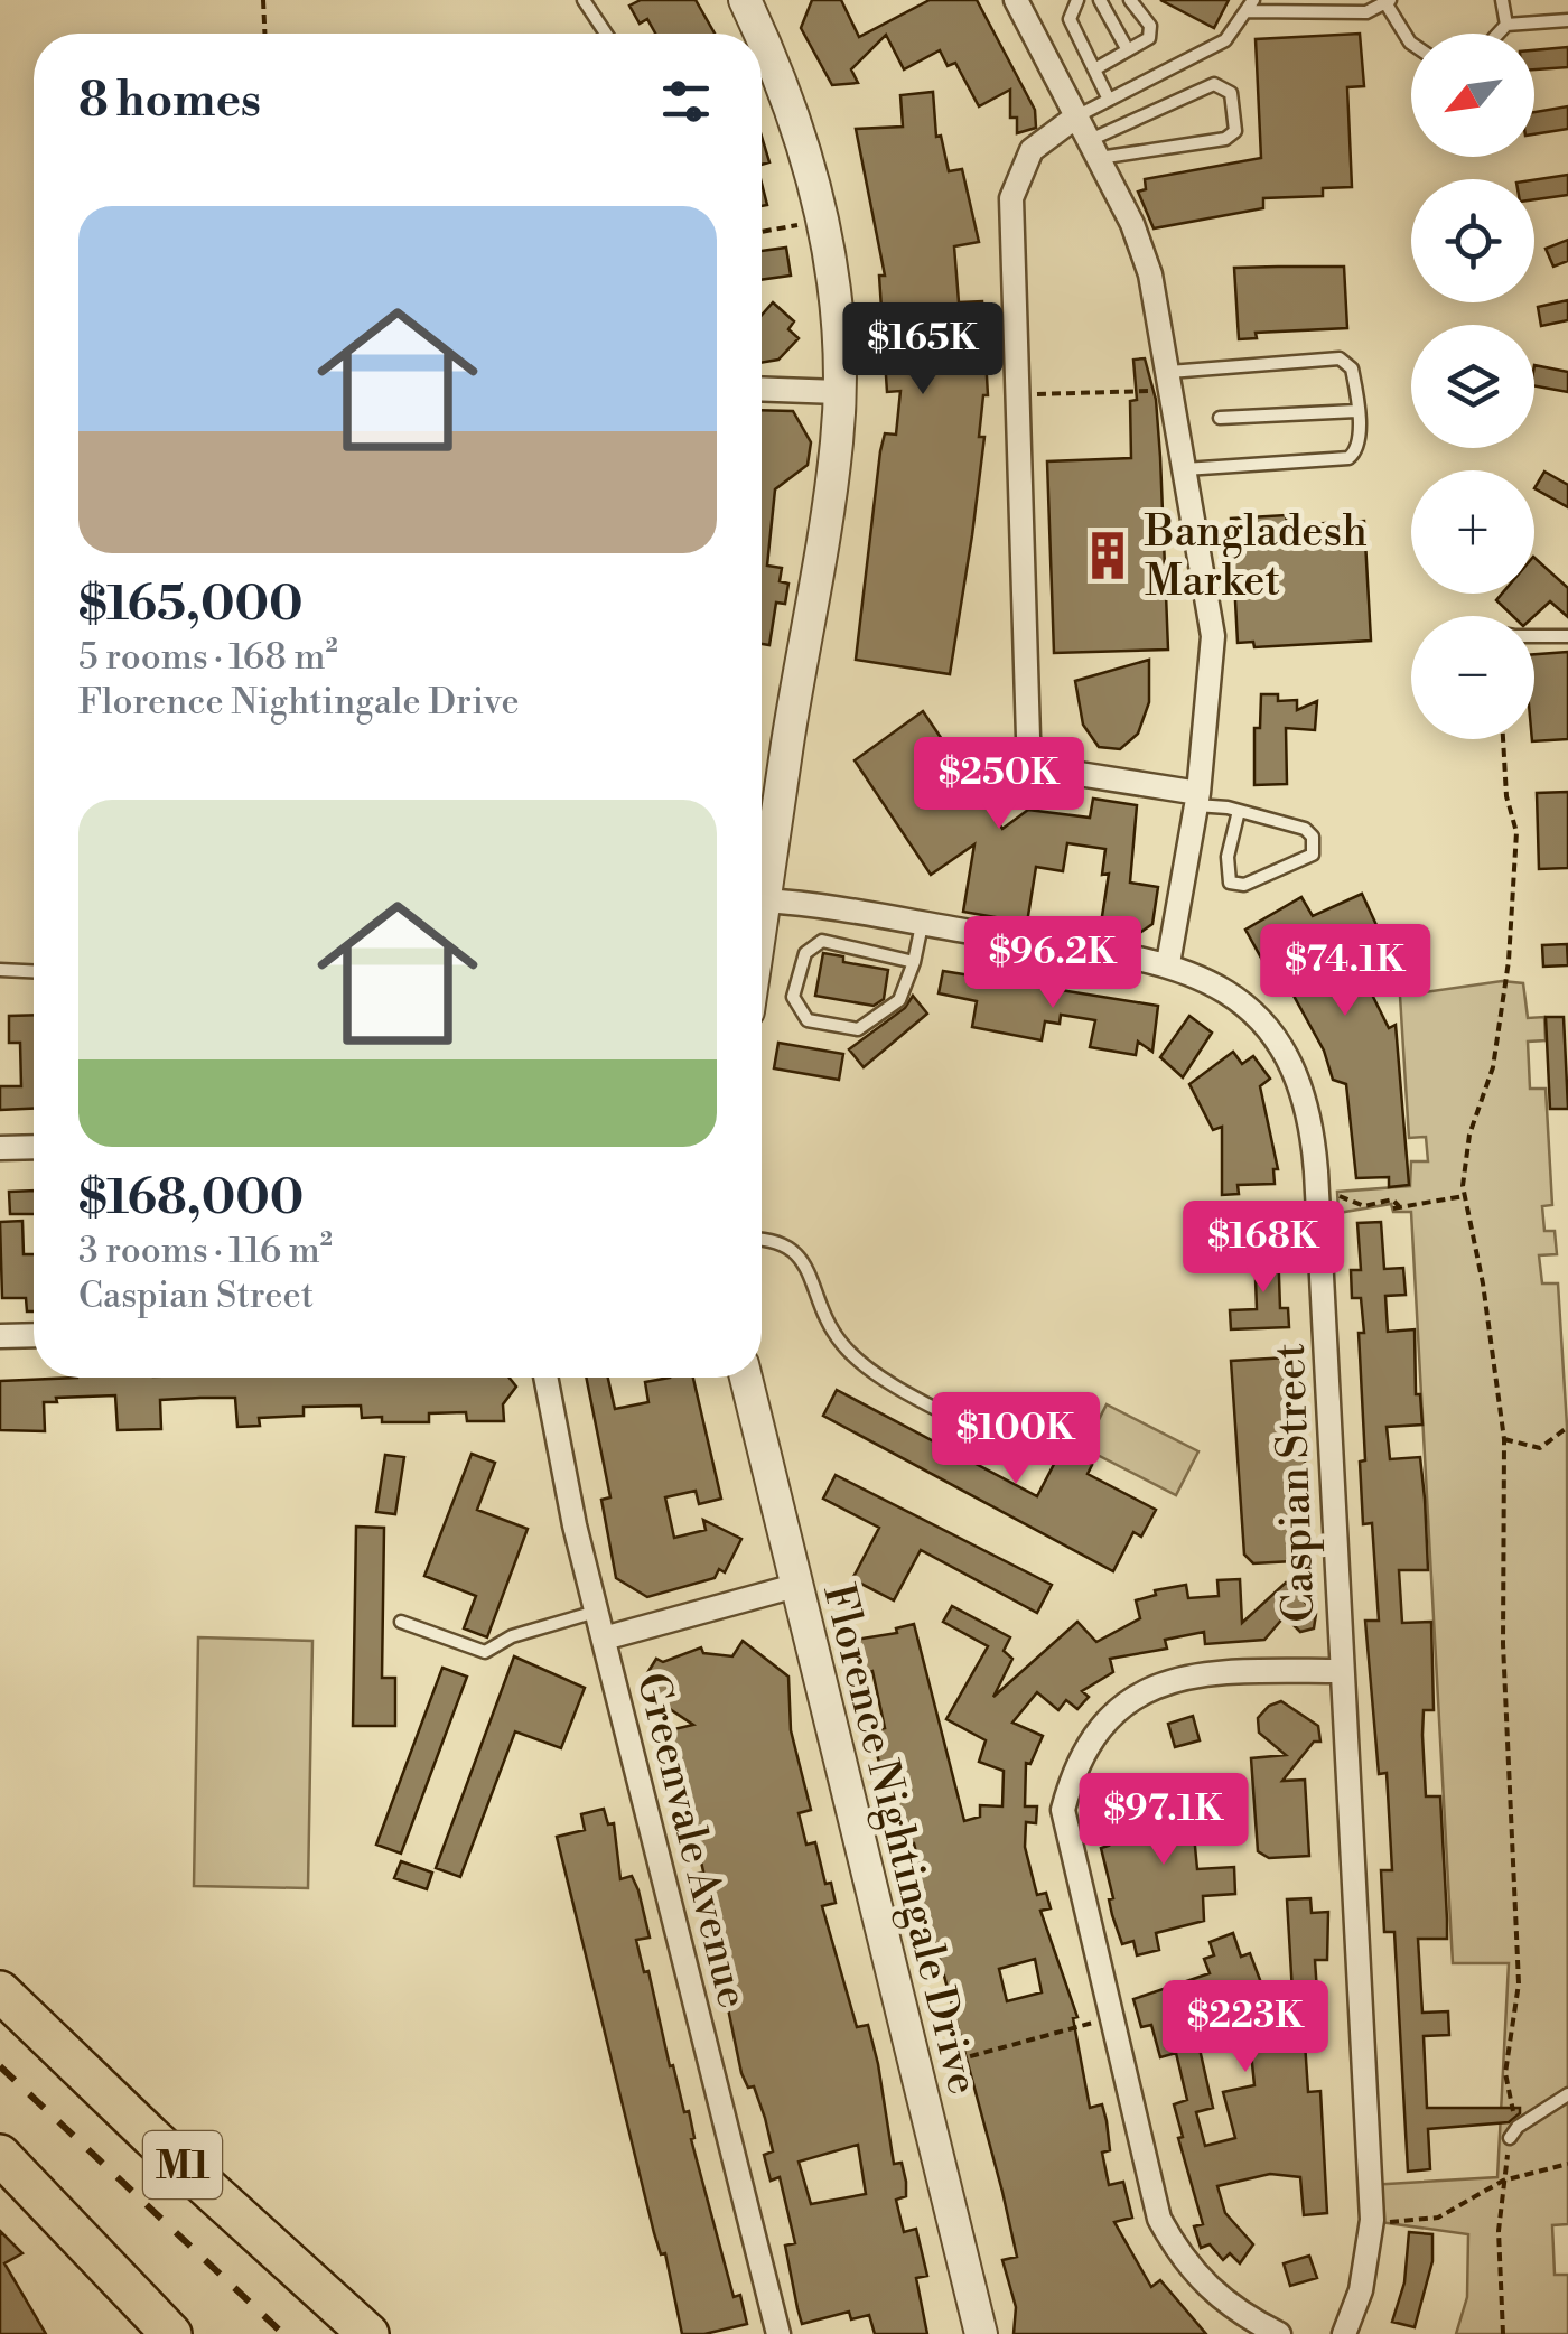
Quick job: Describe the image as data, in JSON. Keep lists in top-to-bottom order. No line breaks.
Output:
{"streets":{"highway":["M1"],"street":["Caspian Street","Florence Nightingale Drive","Greenvale Avenue"]},"places":{"building":["Bangladesh Market"]},"north":"bottom left","page":{"map_buttons":["+","−"],"heading":"8 homes","list":[{"name":"$165,000","note":"5 rooms · 168 m² · Florence Nightingale Drive"},{"name":"$168,000","note":"3 rooms · 116 m² · Caspian Street"}],"price":["$165K","$250K","$96.2K","$74.1K","$168K","$100K","$97.1K","$223K"]}}
